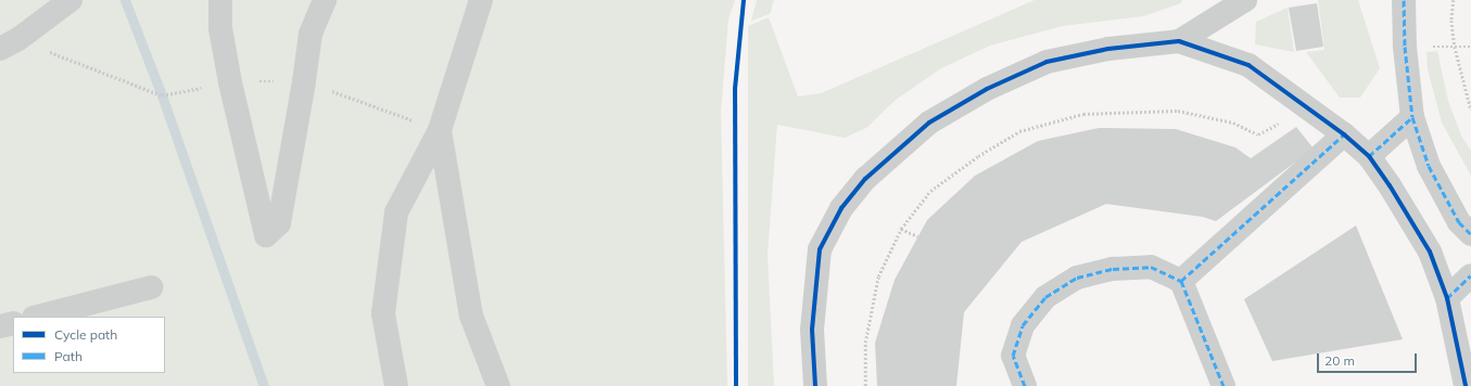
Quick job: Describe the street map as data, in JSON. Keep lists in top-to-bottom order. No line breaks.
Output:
{"legend":["Cycle path","Path"],"scale_bar":"20 m"}
